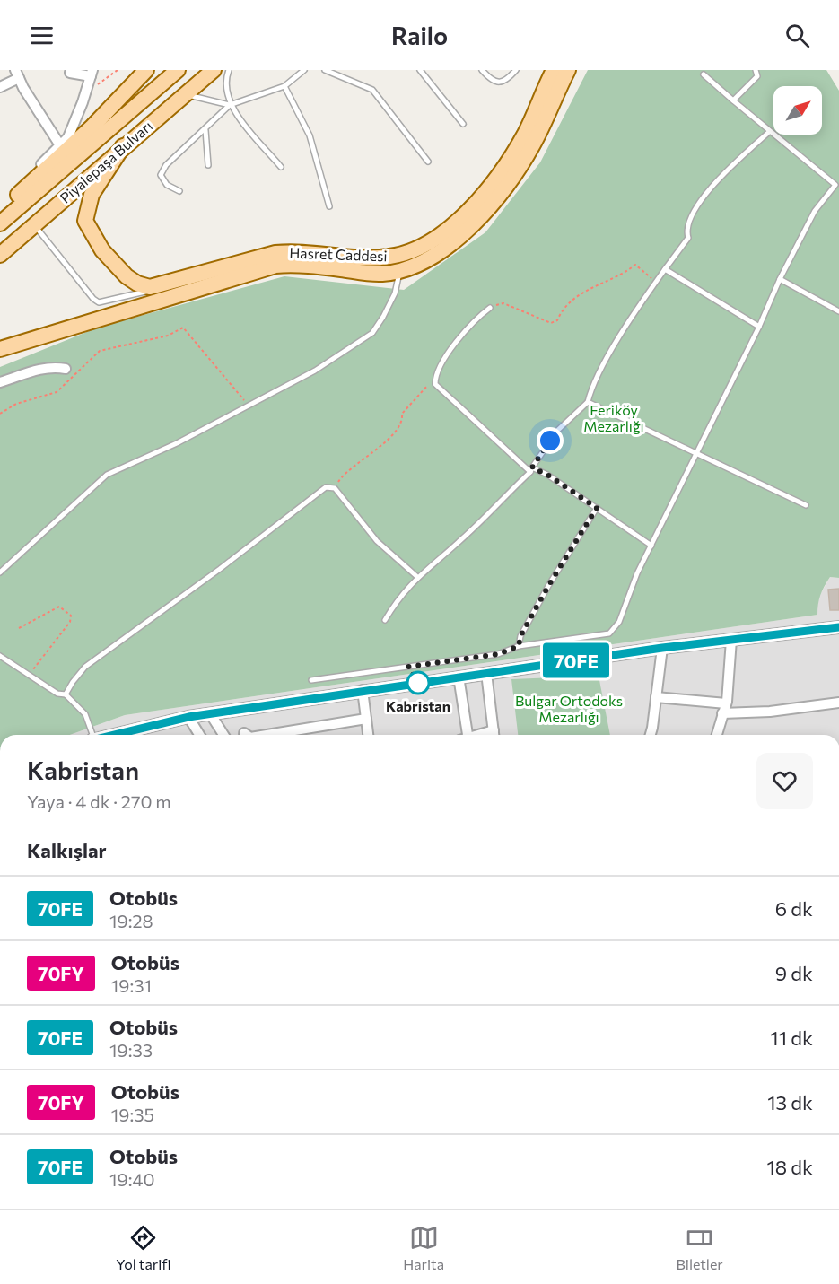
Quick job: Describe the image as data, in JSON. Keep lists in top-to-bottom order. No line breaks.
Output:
{"streets":{"main road":["Piyalepaşa Bulvarı","Hasret Caddesi"]},"parks":["Feriköy Mezarlığı","Bulgar Ortodoks Mezarlığı"],"places":["Kabristan"],"lines":["bus line 70FE"],"north":"top right","page":{"header":"Railo","on_map":"70FE","heading":[["Kabristan","Yaya · 4 dk · 270 m"],"Kalkışlar"],"list":[{"mark":"70FE","name":"Otobüs","note":"19:28","value":"6 dk"},{"mark":"70FY","name":"Otobüs","note":"19:31","value":"9 dk"},{"mark":"70FE","name":"Otobüs","note":"19:33","value":"11 dk"},{"mark":"70FY","name":"Otobüs","note":"19:35","value":"13 dk"},{"mark":"70FE","name":"Otobüs","note":"19:40","value":"18 dk"}],"tabs":["Yol tarifi","Harita","Biletler"]}}
